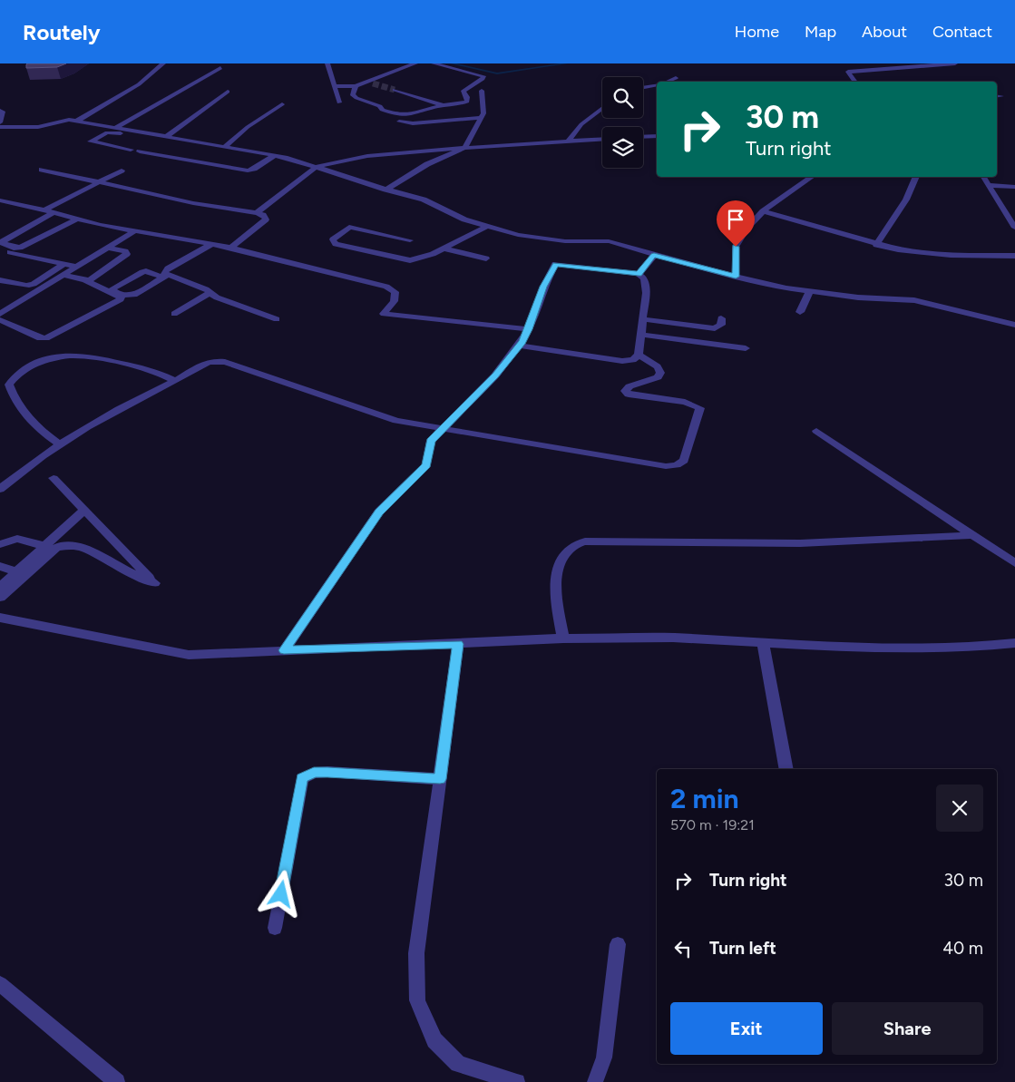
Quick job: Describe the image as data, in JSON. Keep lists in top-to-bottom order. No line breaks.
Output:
{"page":{"header":"Routely","nav":["Home","Map","About","Contact"],"turn":["30 m","Turn right"],"heading":["2 min","570 m · 19:21"],"list":[{"name":"Turn right","value":"30 m"},{"name":"Turn left","value":"40 m"}],"buttons":["Exit","Share"]}}
